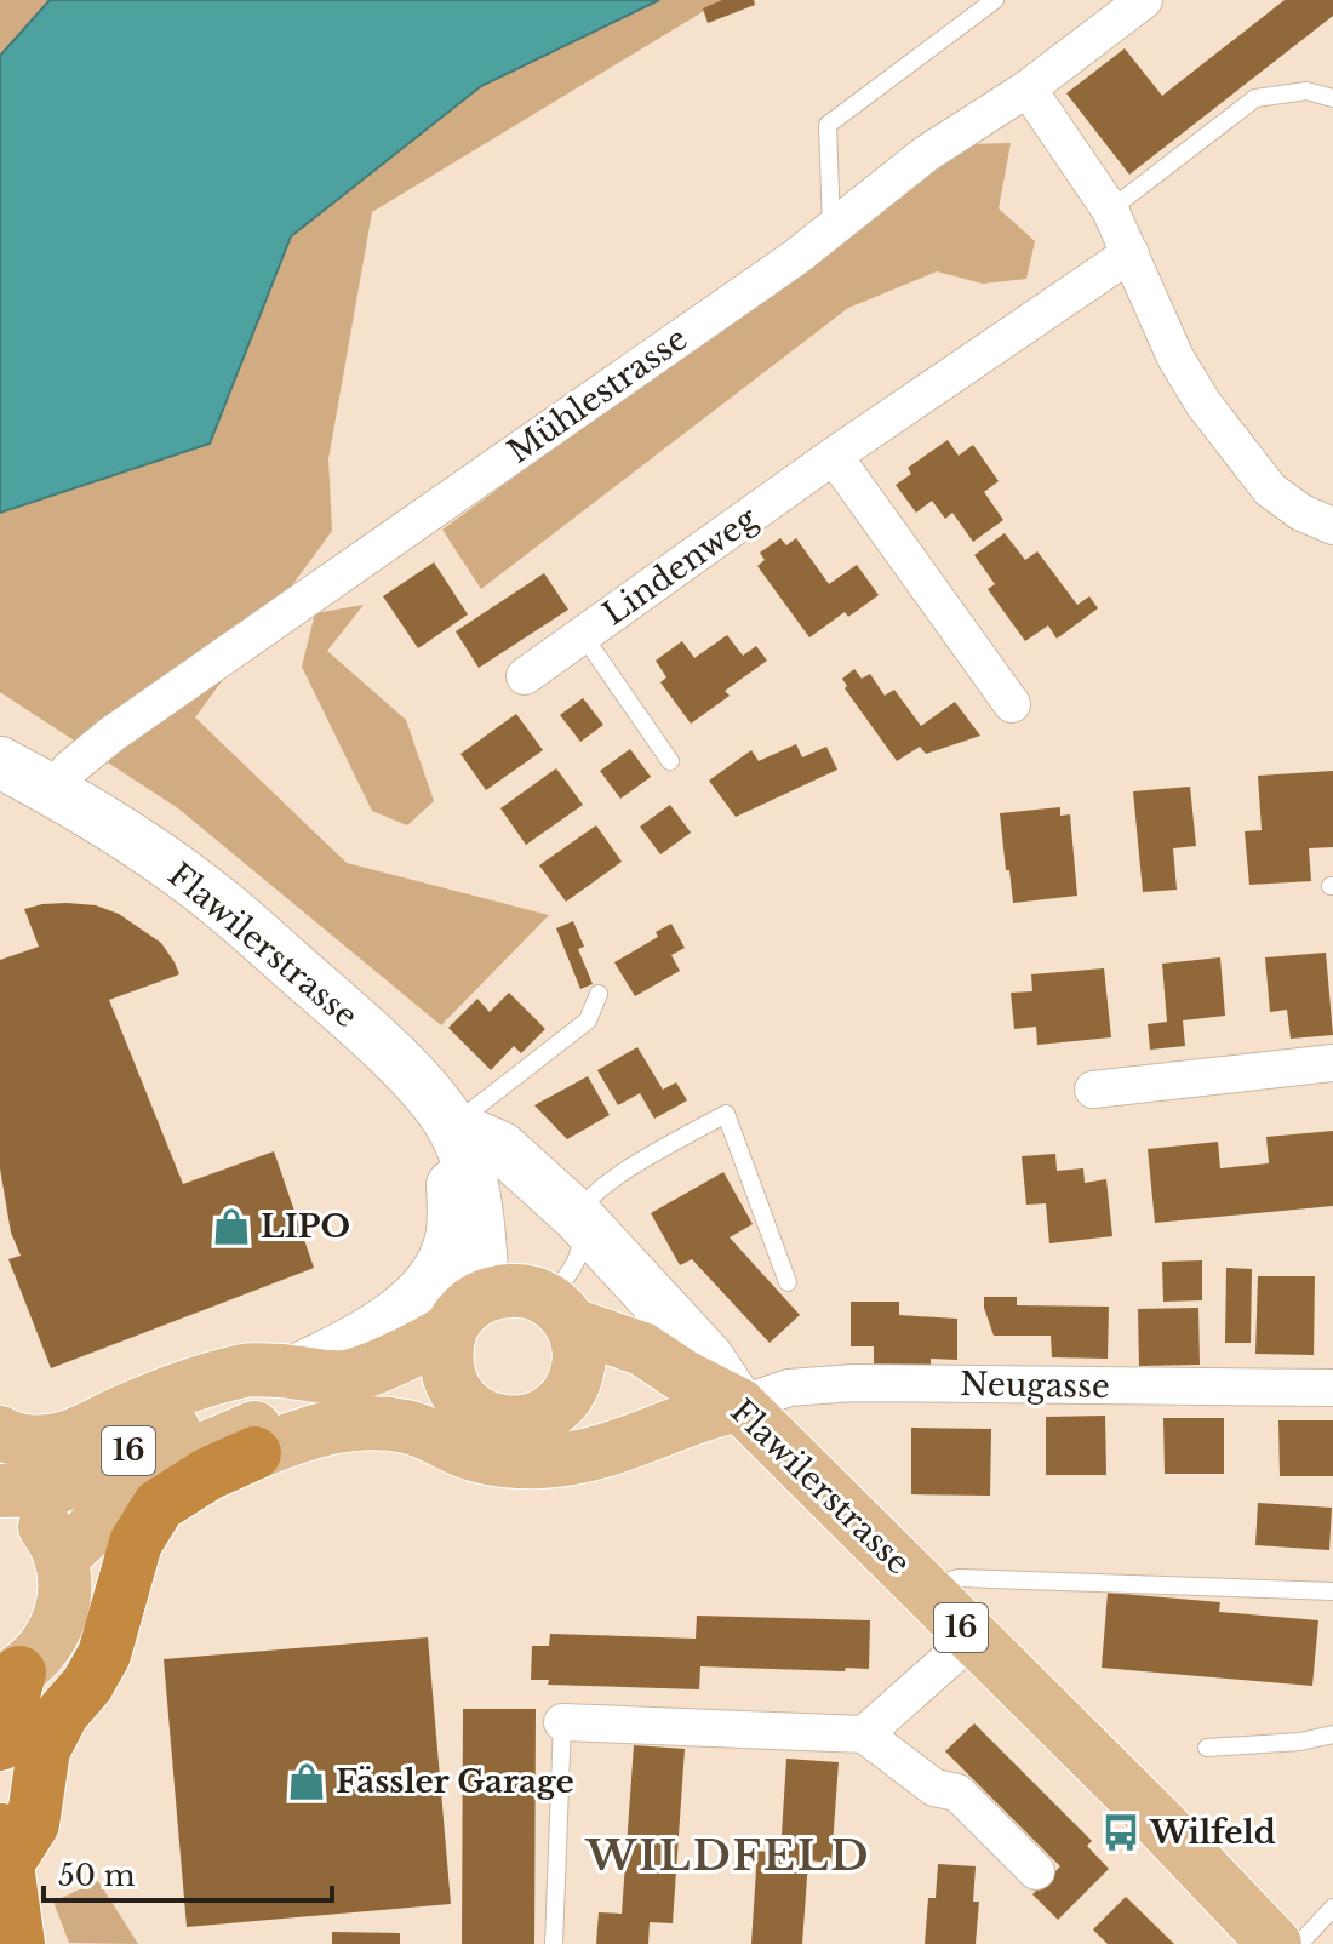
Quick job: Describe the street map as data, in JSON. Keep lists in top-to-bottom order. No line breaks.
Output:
{"streets":{"main road":["Flawilerstrasse","16"],"street":["Mühlestrasse","Lindenweg","Neugasse"]},"crossings":[["Mühlestrasse","Flawilerstrasse"],["Flawilerstrasse","Neugasse"],["Flawilerstrasse","16"]],"districts":["WILDFELD"],"places":{"shop":["LIPO","Fässler Garage"],"bus stop":["Wilfeld"]},"scale_bar":"50 m"}
